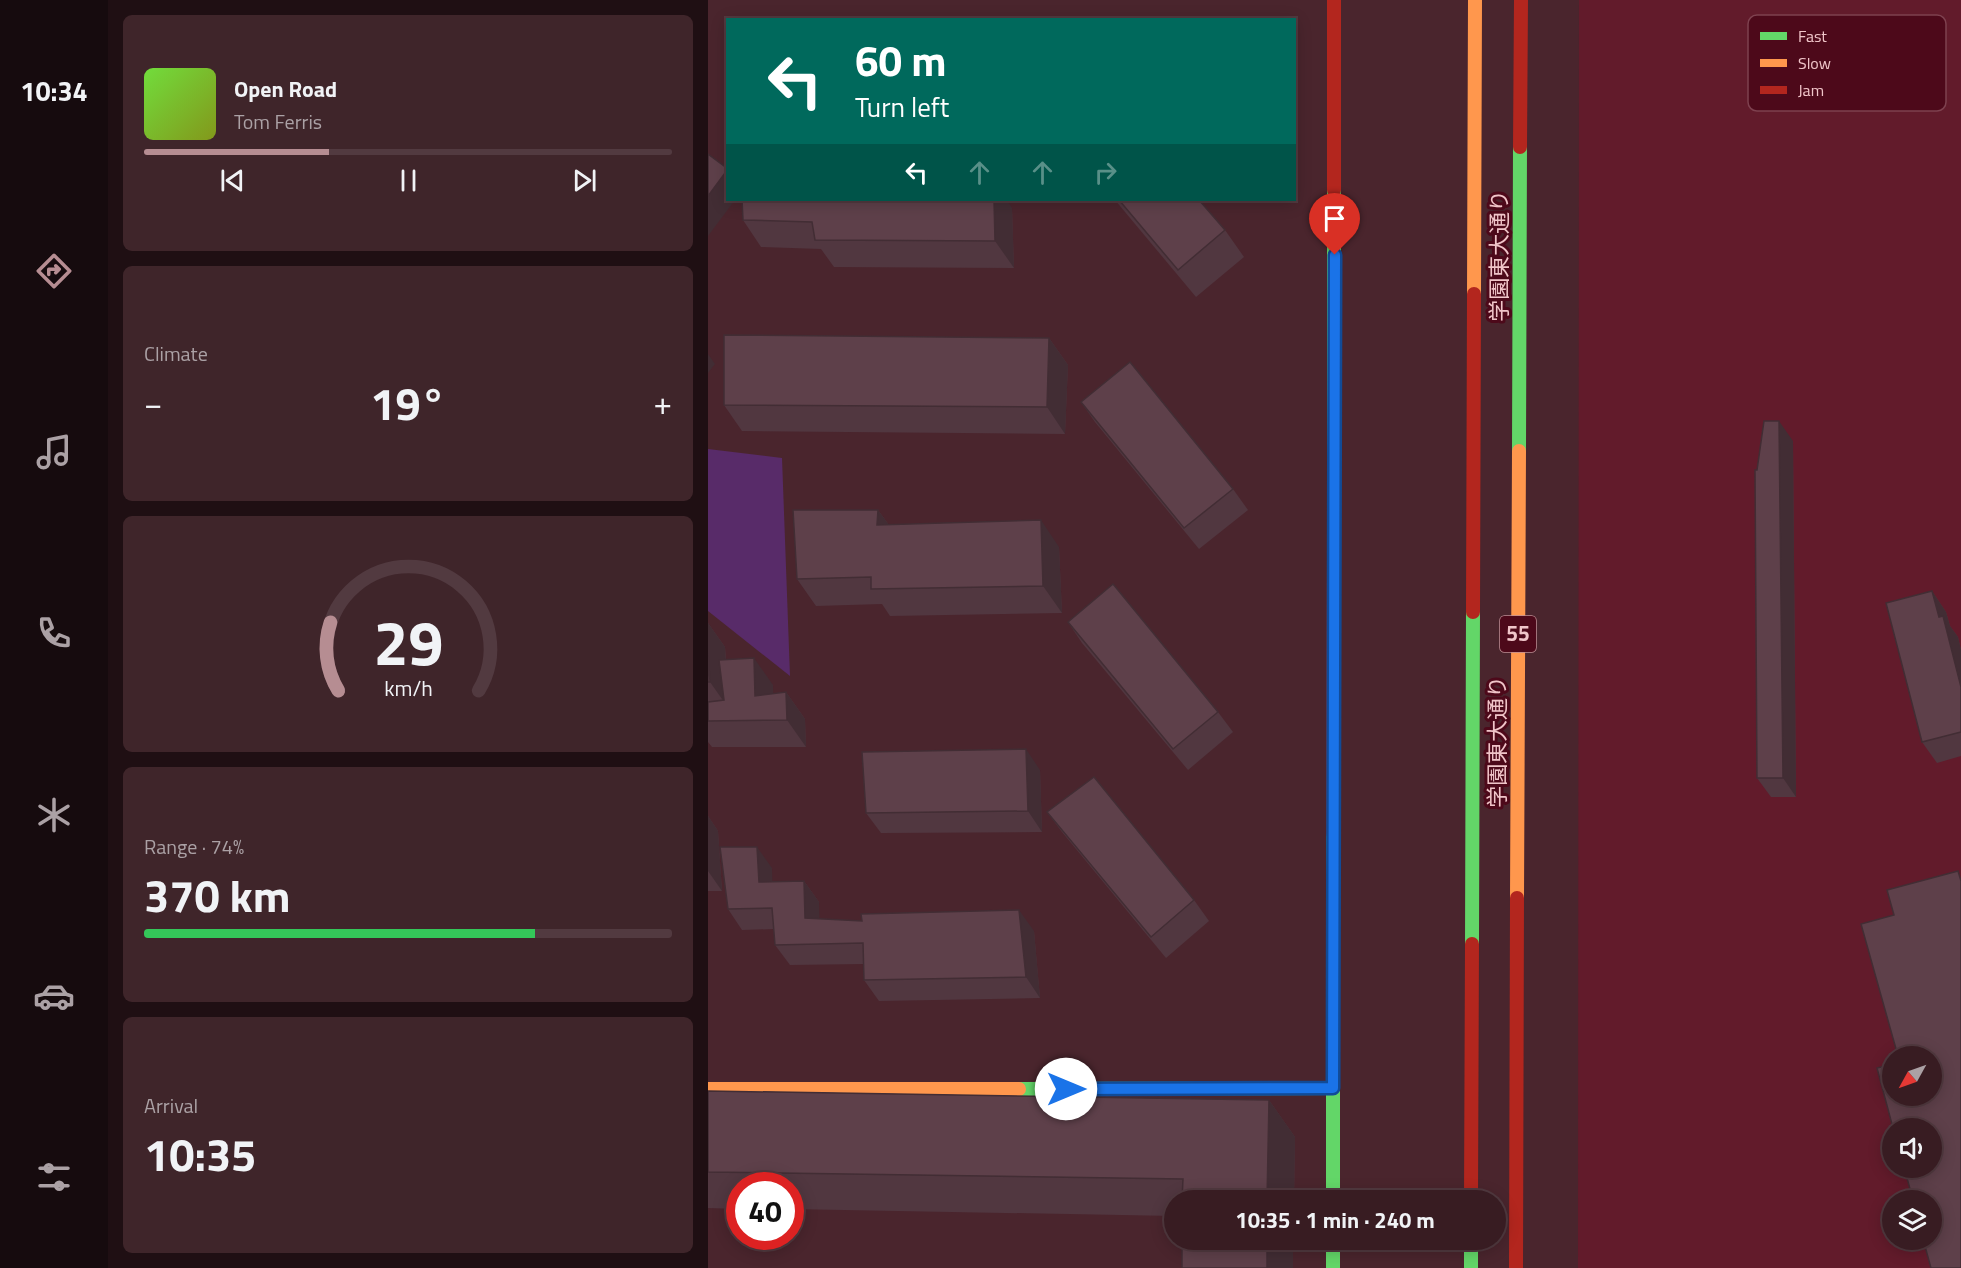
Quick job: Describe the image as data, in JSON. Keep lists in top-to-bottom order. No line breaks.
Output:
{"streets":{"main road":["学園東大通り","55"]},"legend":["Fast","Slow","Jam"],"north":"bottom left","page":{"tabs":"10:34","turn":["60 m","Turn left"],"song":["Open Road","Tom Ferris"],"tile":["Climate",["Range · 74%","370 km"],["Arrival","10:35"]],"heat":["−","19°","+"],"limit":"40","trip":"10:35 · 1 min · 240 m","gauge":["29","km/h"]}}
